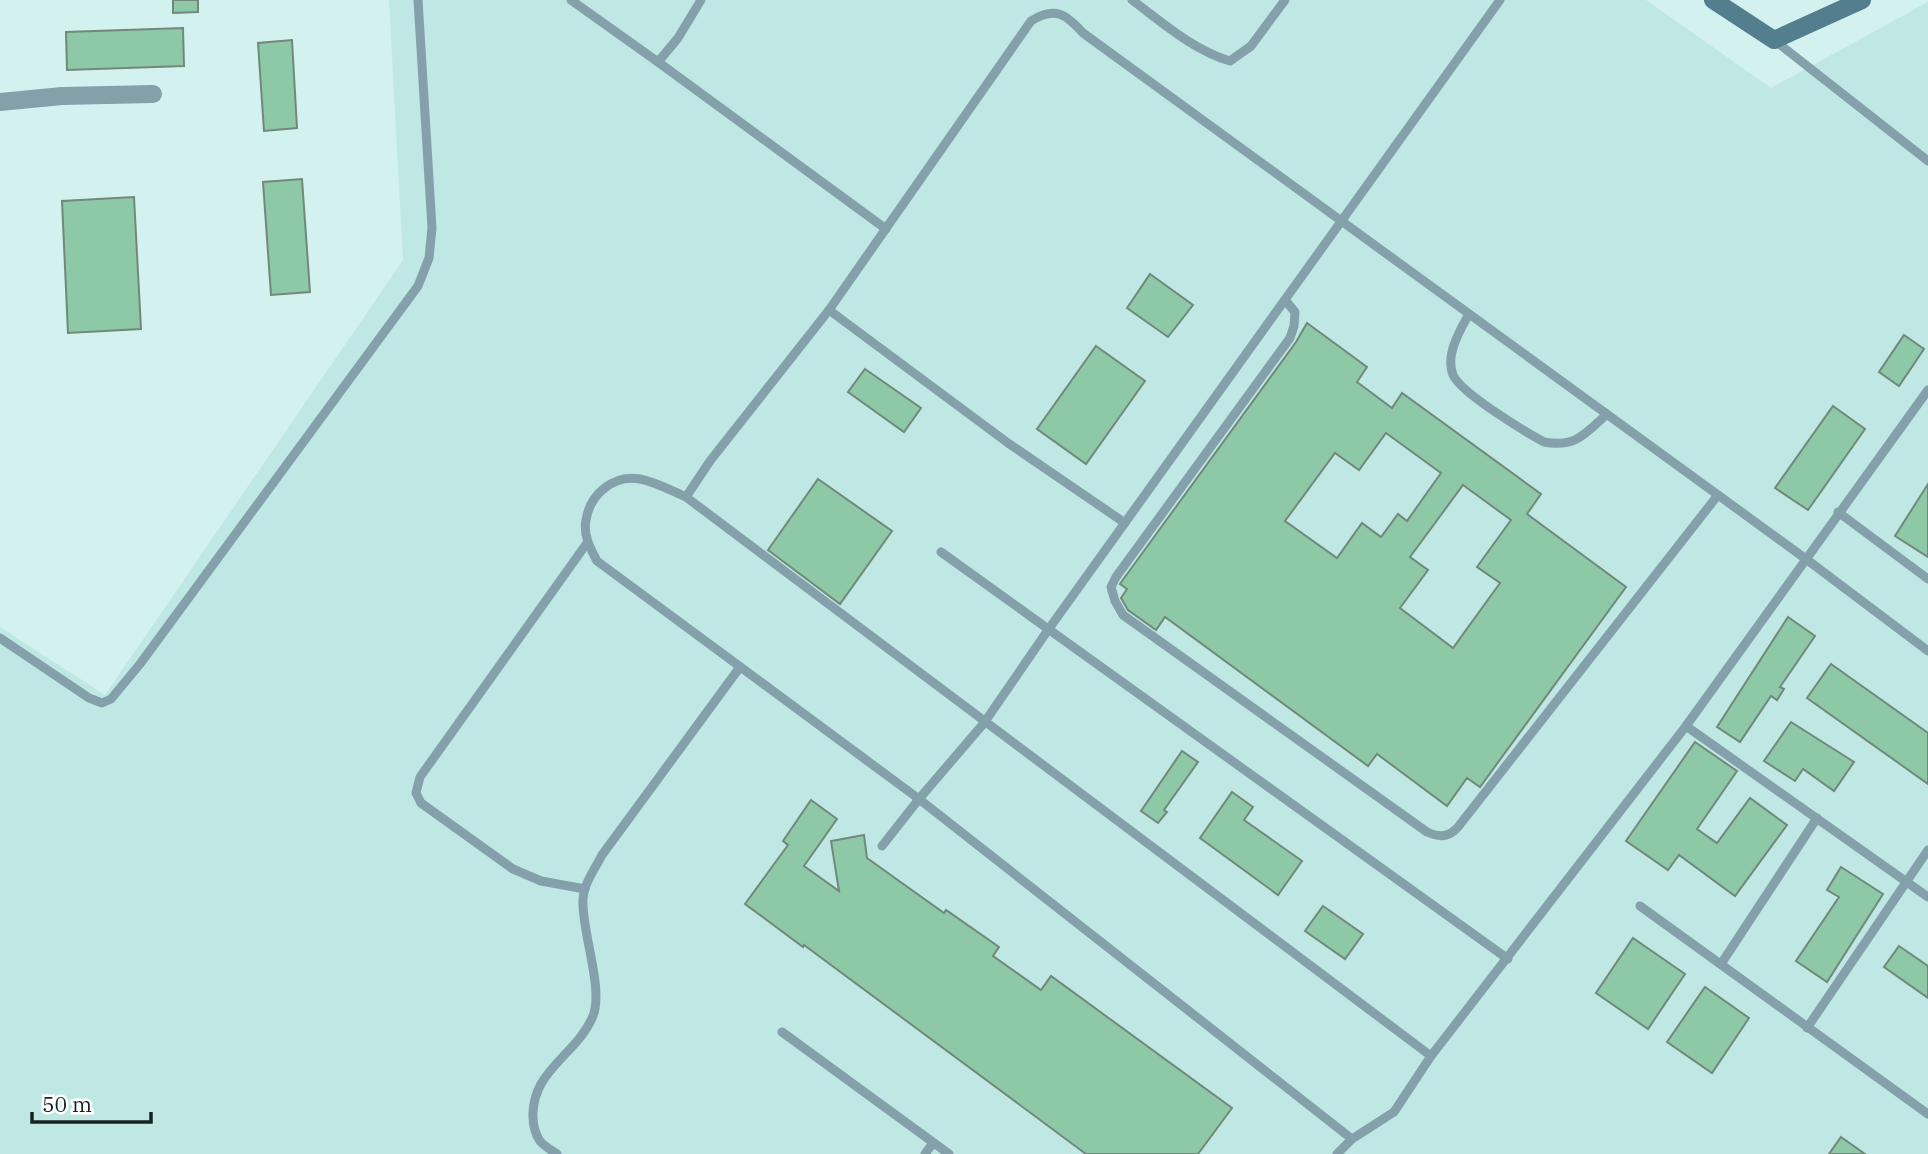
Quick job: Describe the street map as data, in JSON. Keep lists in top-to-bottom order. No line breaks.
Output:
{"scale_bar":"50 m"}
